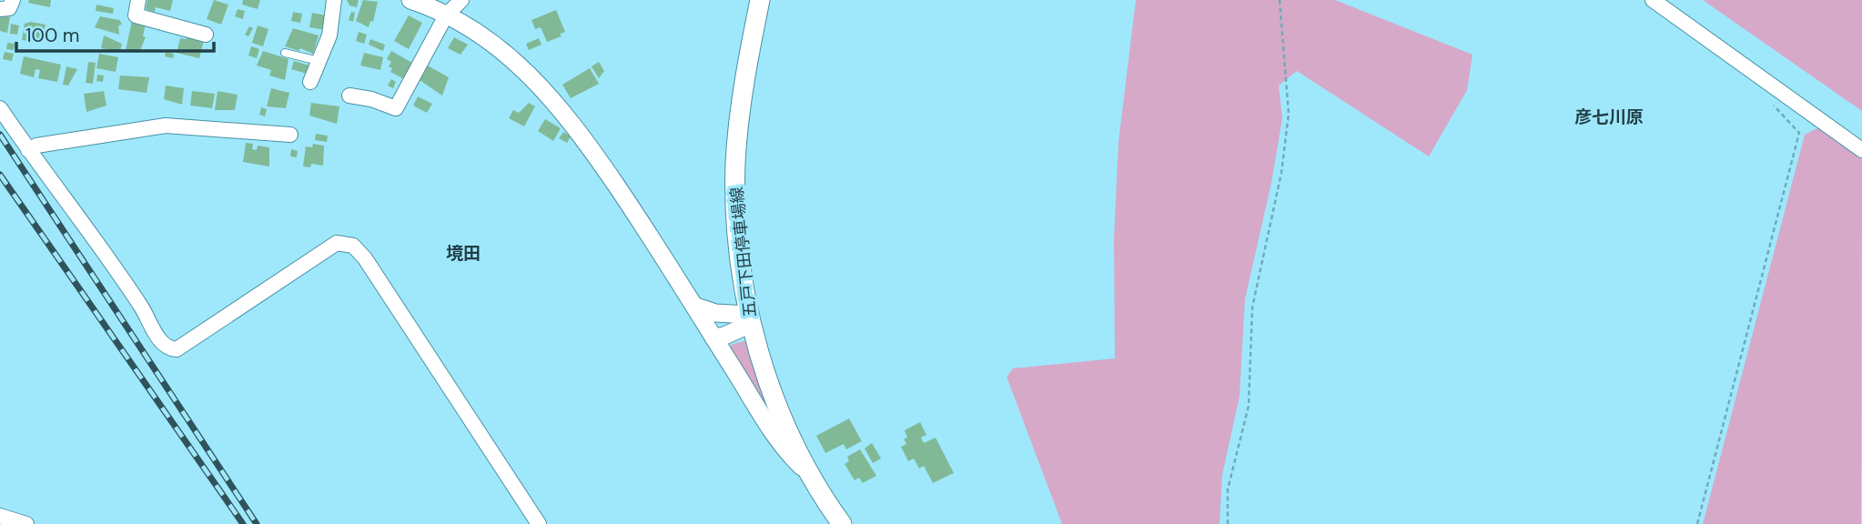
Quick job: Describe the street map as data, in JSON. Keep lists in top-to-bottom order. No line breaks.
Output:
{"streets":{"main road":["五戸下田停車場線"]},"districts":["彦七川原","境田"],"scale_bar":"100 m"}
